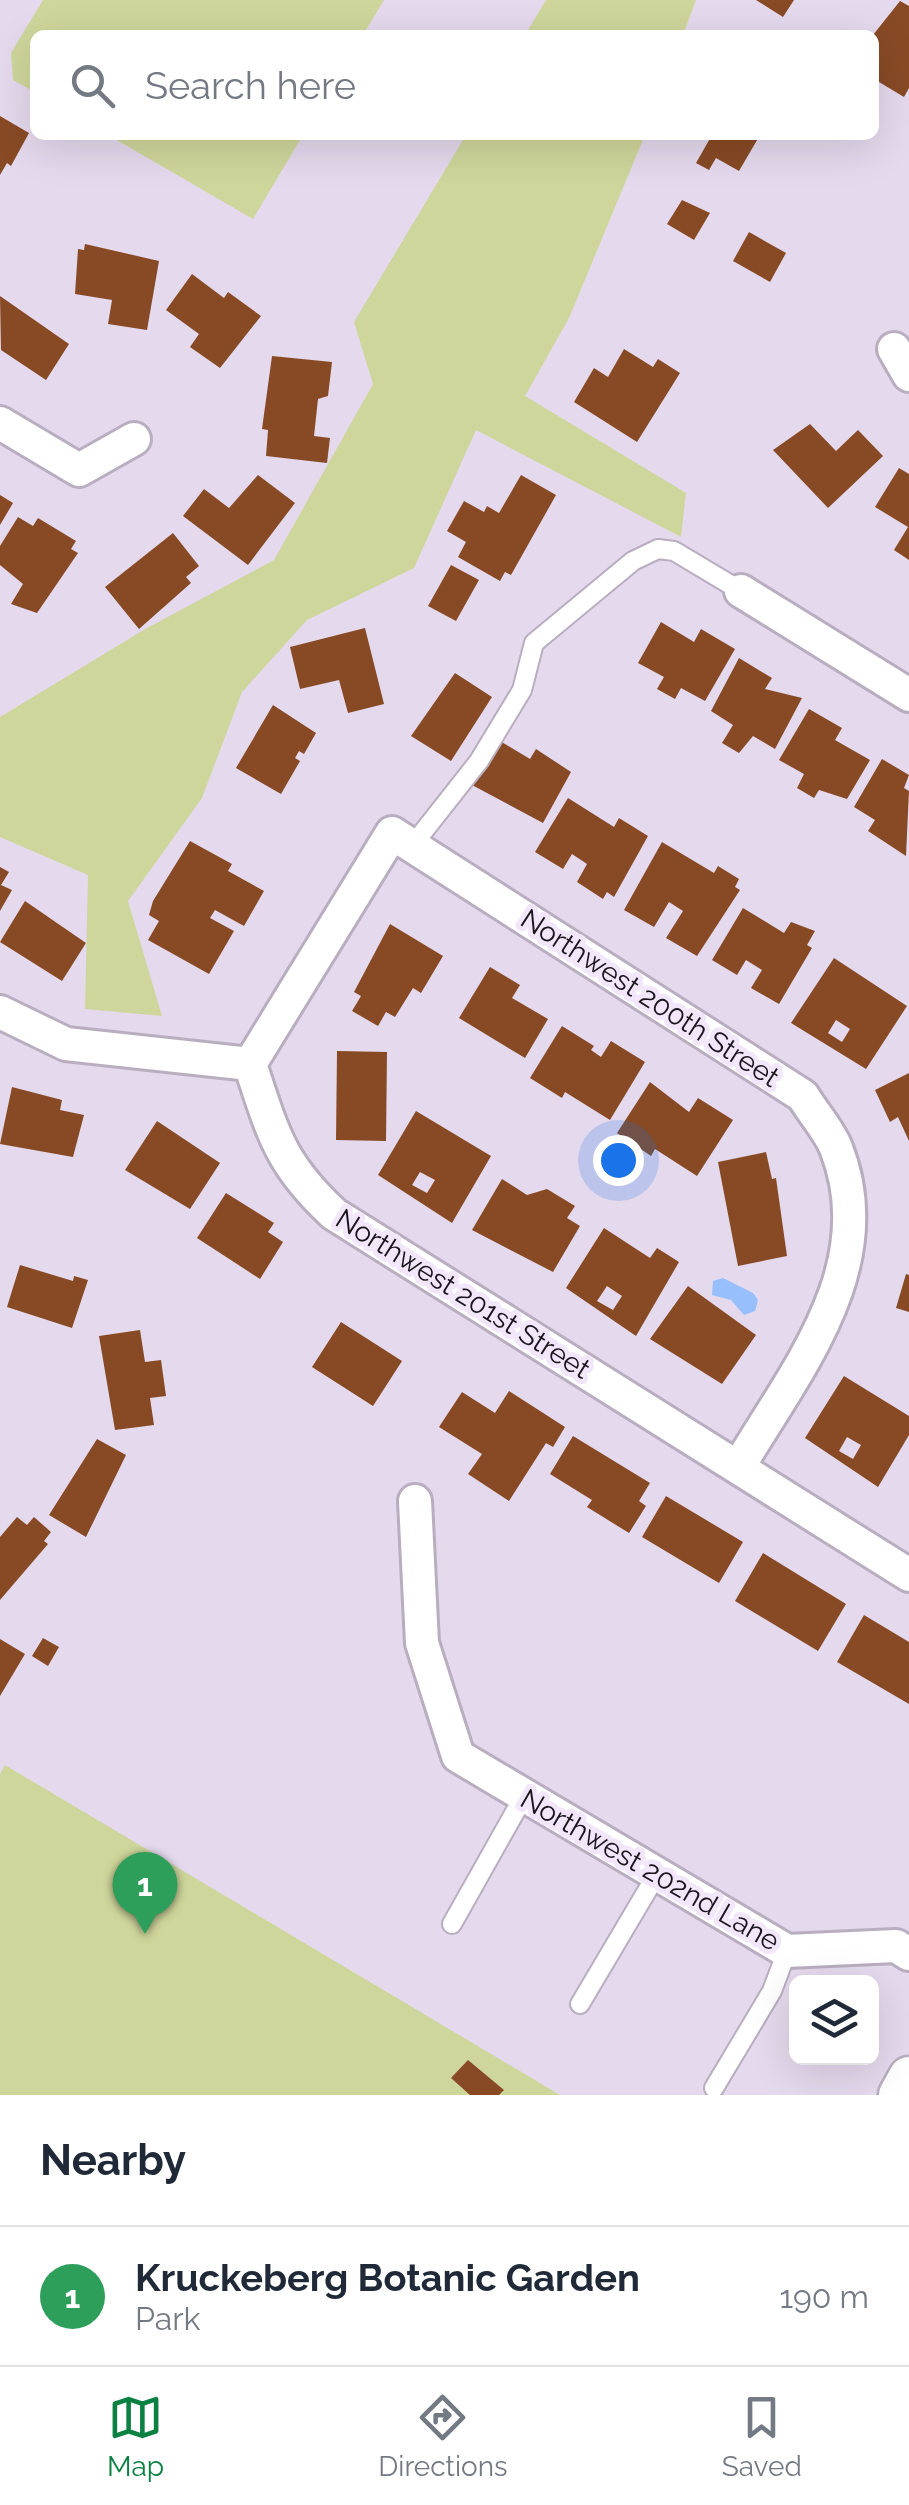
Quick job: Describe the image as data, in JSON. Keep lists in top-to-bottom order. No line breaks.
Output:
{"streets":{"street":["Northwest 200th Street","Northwest 201st Street","Northwest 202nd Lane"]},"crossings":[["Northwest 200th Street","Northwest 201st Street"]],"page":{"search":"Search here","pins":"1","heading":"Nearby","list":[{"mark":"1","name":"Kruckeberg Botanic Garden","note":"Park","value":"190 m"}],"nav":["Map","Directions","Saved"]}}
